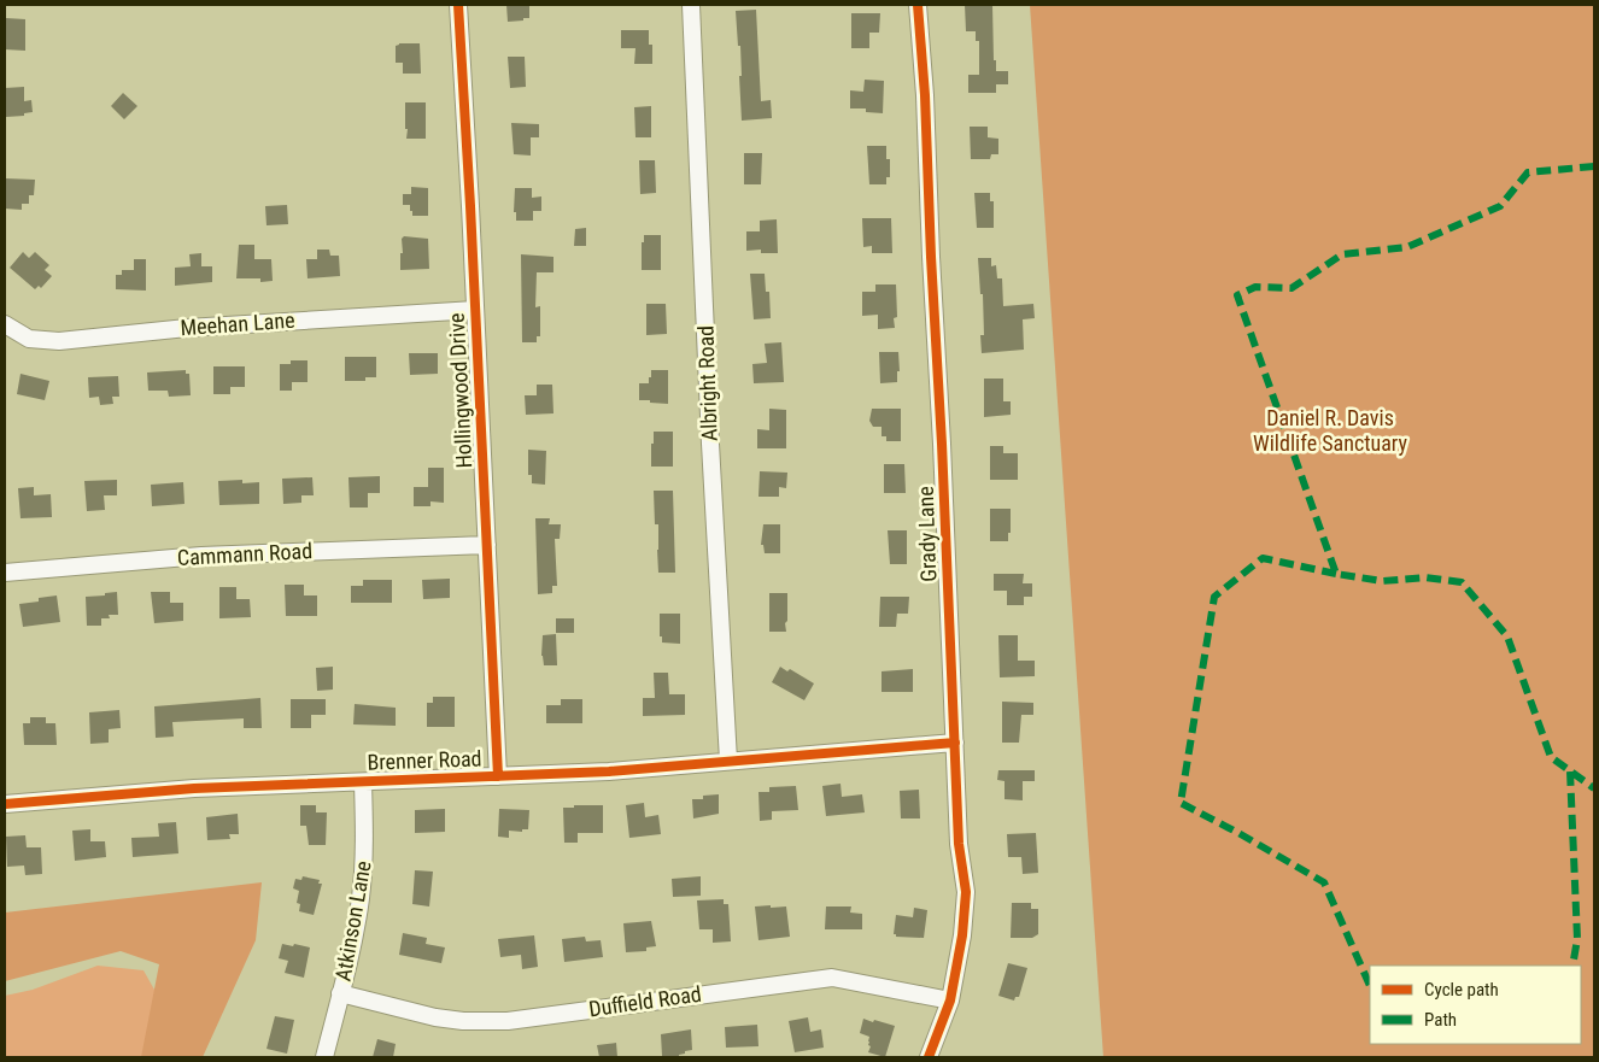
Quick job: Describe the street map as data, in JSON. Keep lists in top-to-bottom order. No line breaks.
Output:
{"streets":{"street":["Meehan Lane","Albright Road","Hollingwood Drive","Grady Lane","Cammann Road","Brenner Road","Atkinson Lane","Duffield Road"]},"crossings":[["Meehan Lane","Hollingwood Drive"],["Albright Road","Brenner Road"],["Hollingwood Drive","Cammann Road"],["Hollingwood Drive","Brenner Road"],["Grady Lane","Brenner Road"],["Grady Lane","Duffield Road"],["Brenner Road","Atkinson Lane"],["Atkinson Lane","Duffield Road"]],"parks":["Daniel R. Davis Wildlife Sanctuary"],"legend":["Cycle path","Path"]}
